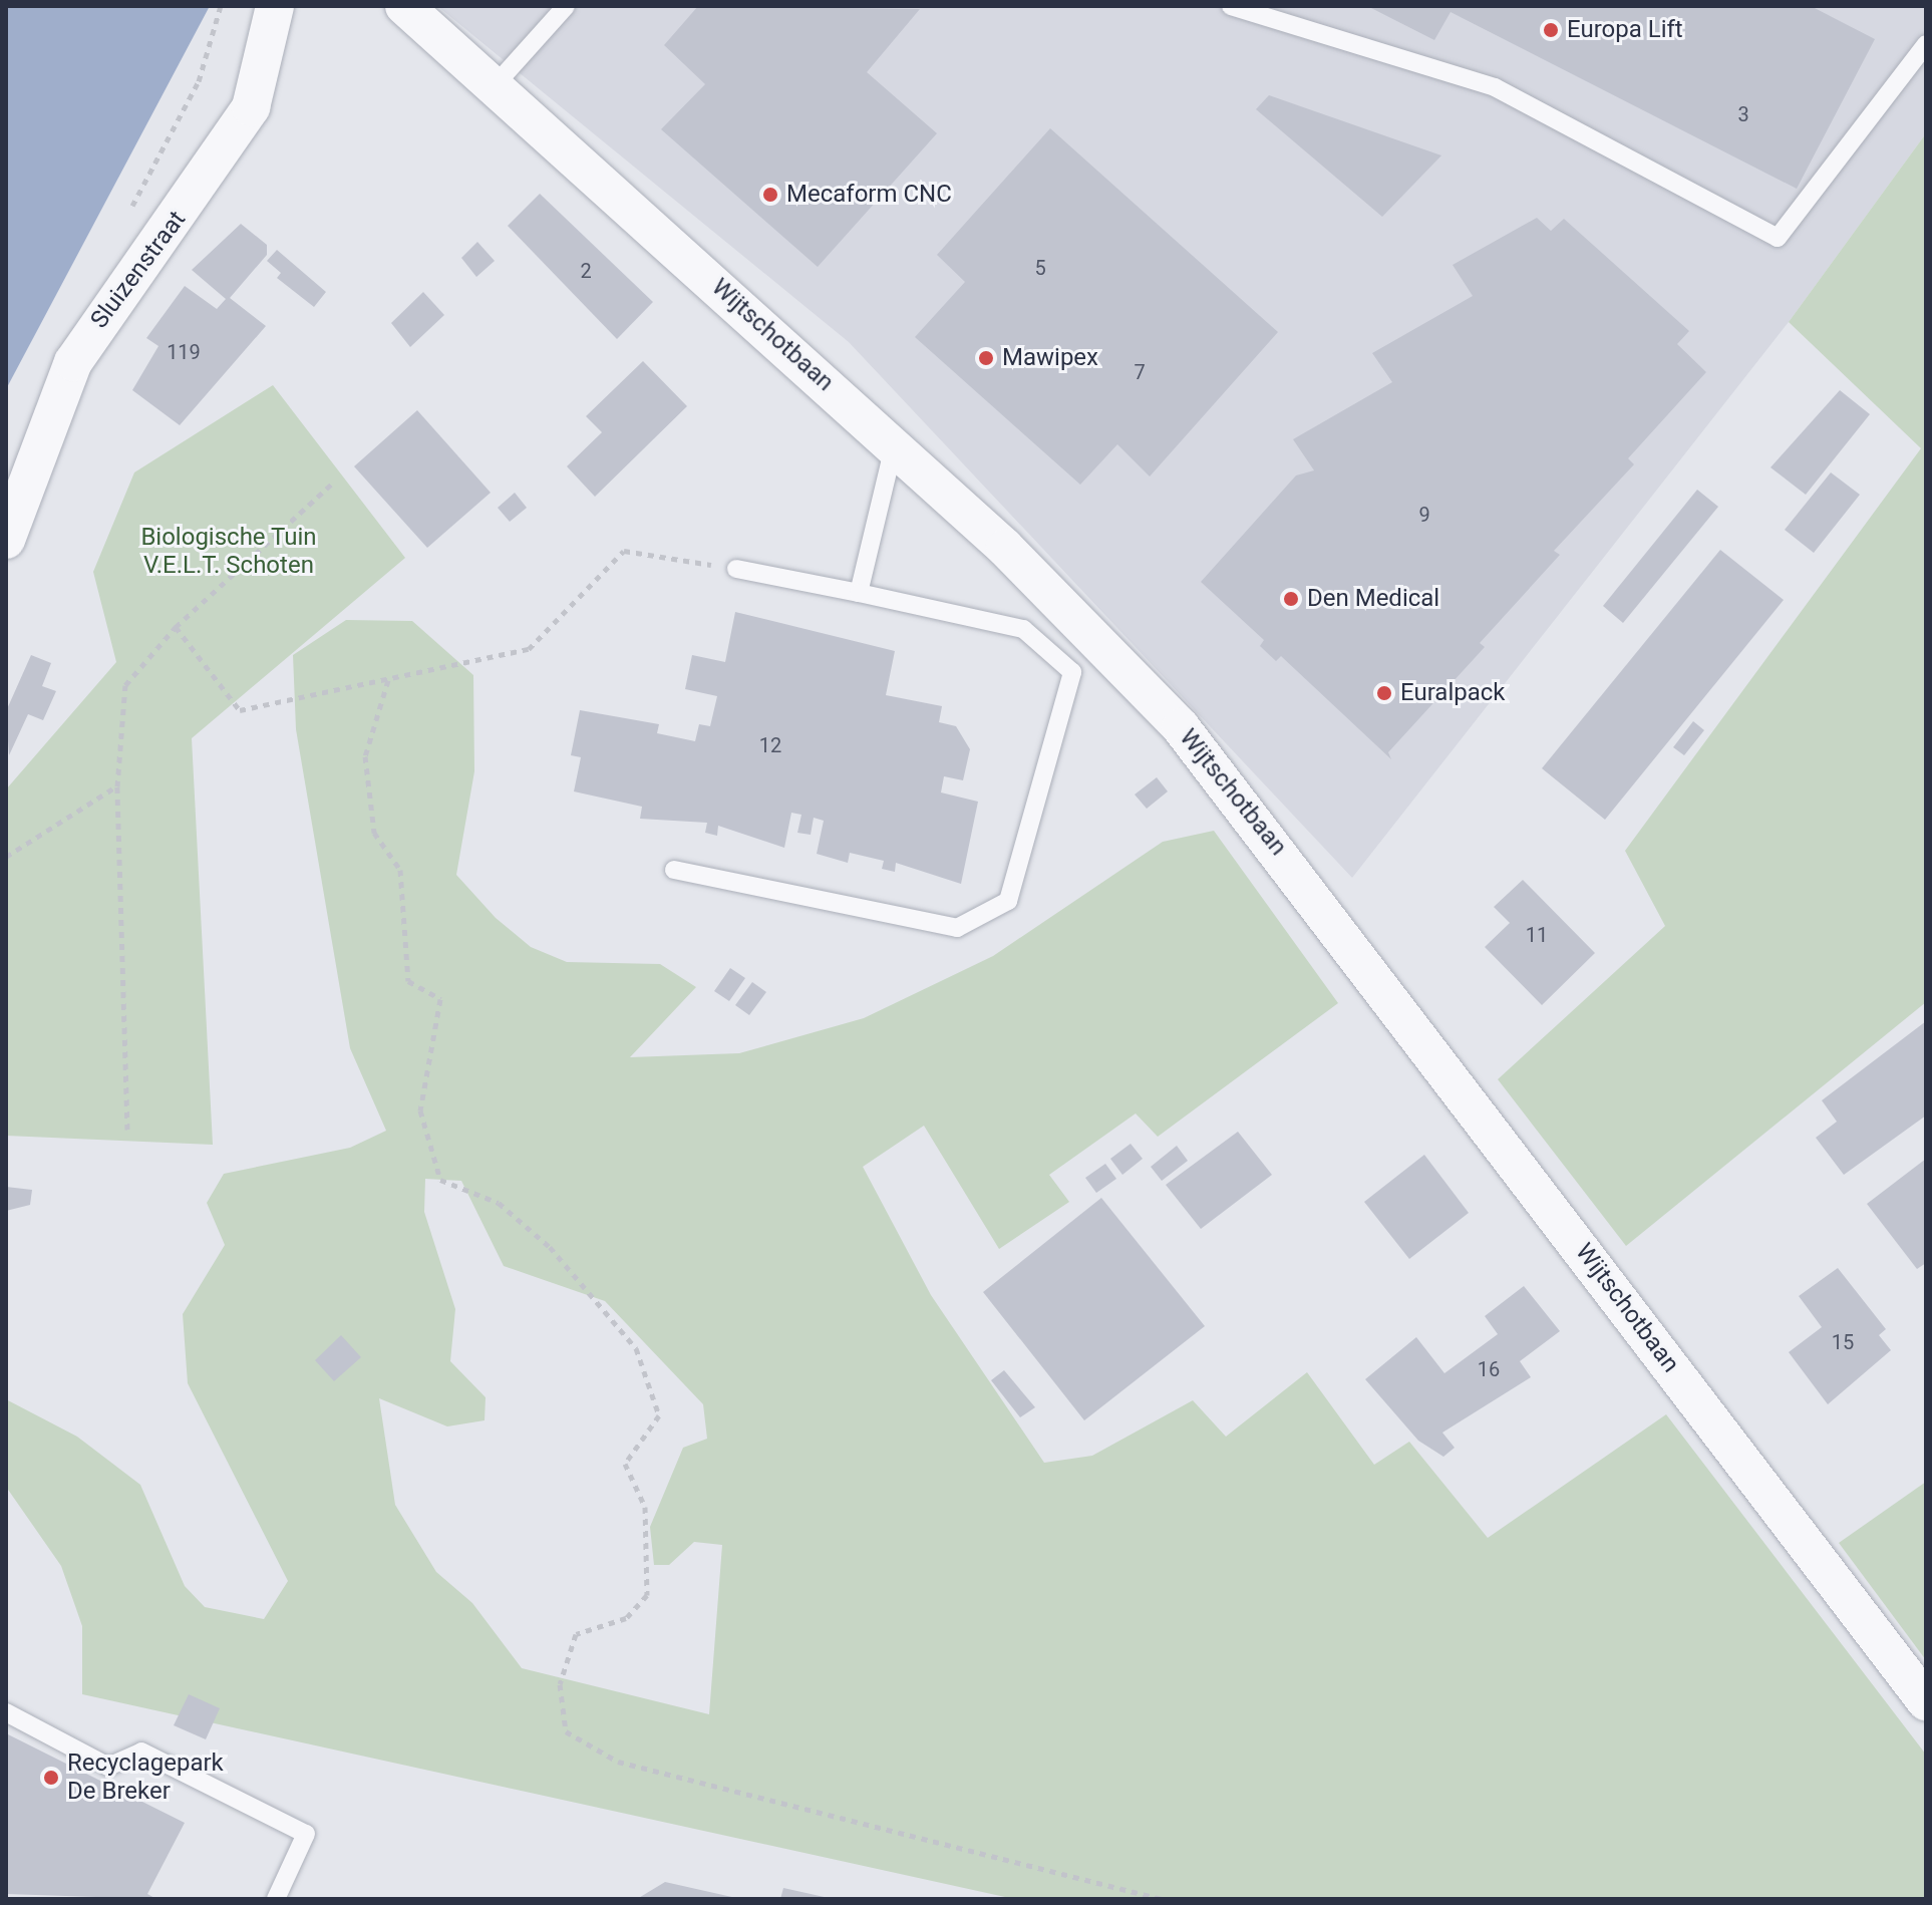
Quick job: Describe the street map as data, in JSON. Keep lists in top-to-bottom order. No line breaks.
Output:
{"streets":{"street":["Sluizenstraat","Wijtschotbaan"]},"parks":["Biologische Tuin V.E.L.T. Schoten"],"places":["Europa Lift","Mecaform CNC","Mawipex","Den Medical","Euralpack","Recyclagepark De Breker"],"house_numbers":["3","5","2","119","7","9","12","11","15","16"]}
